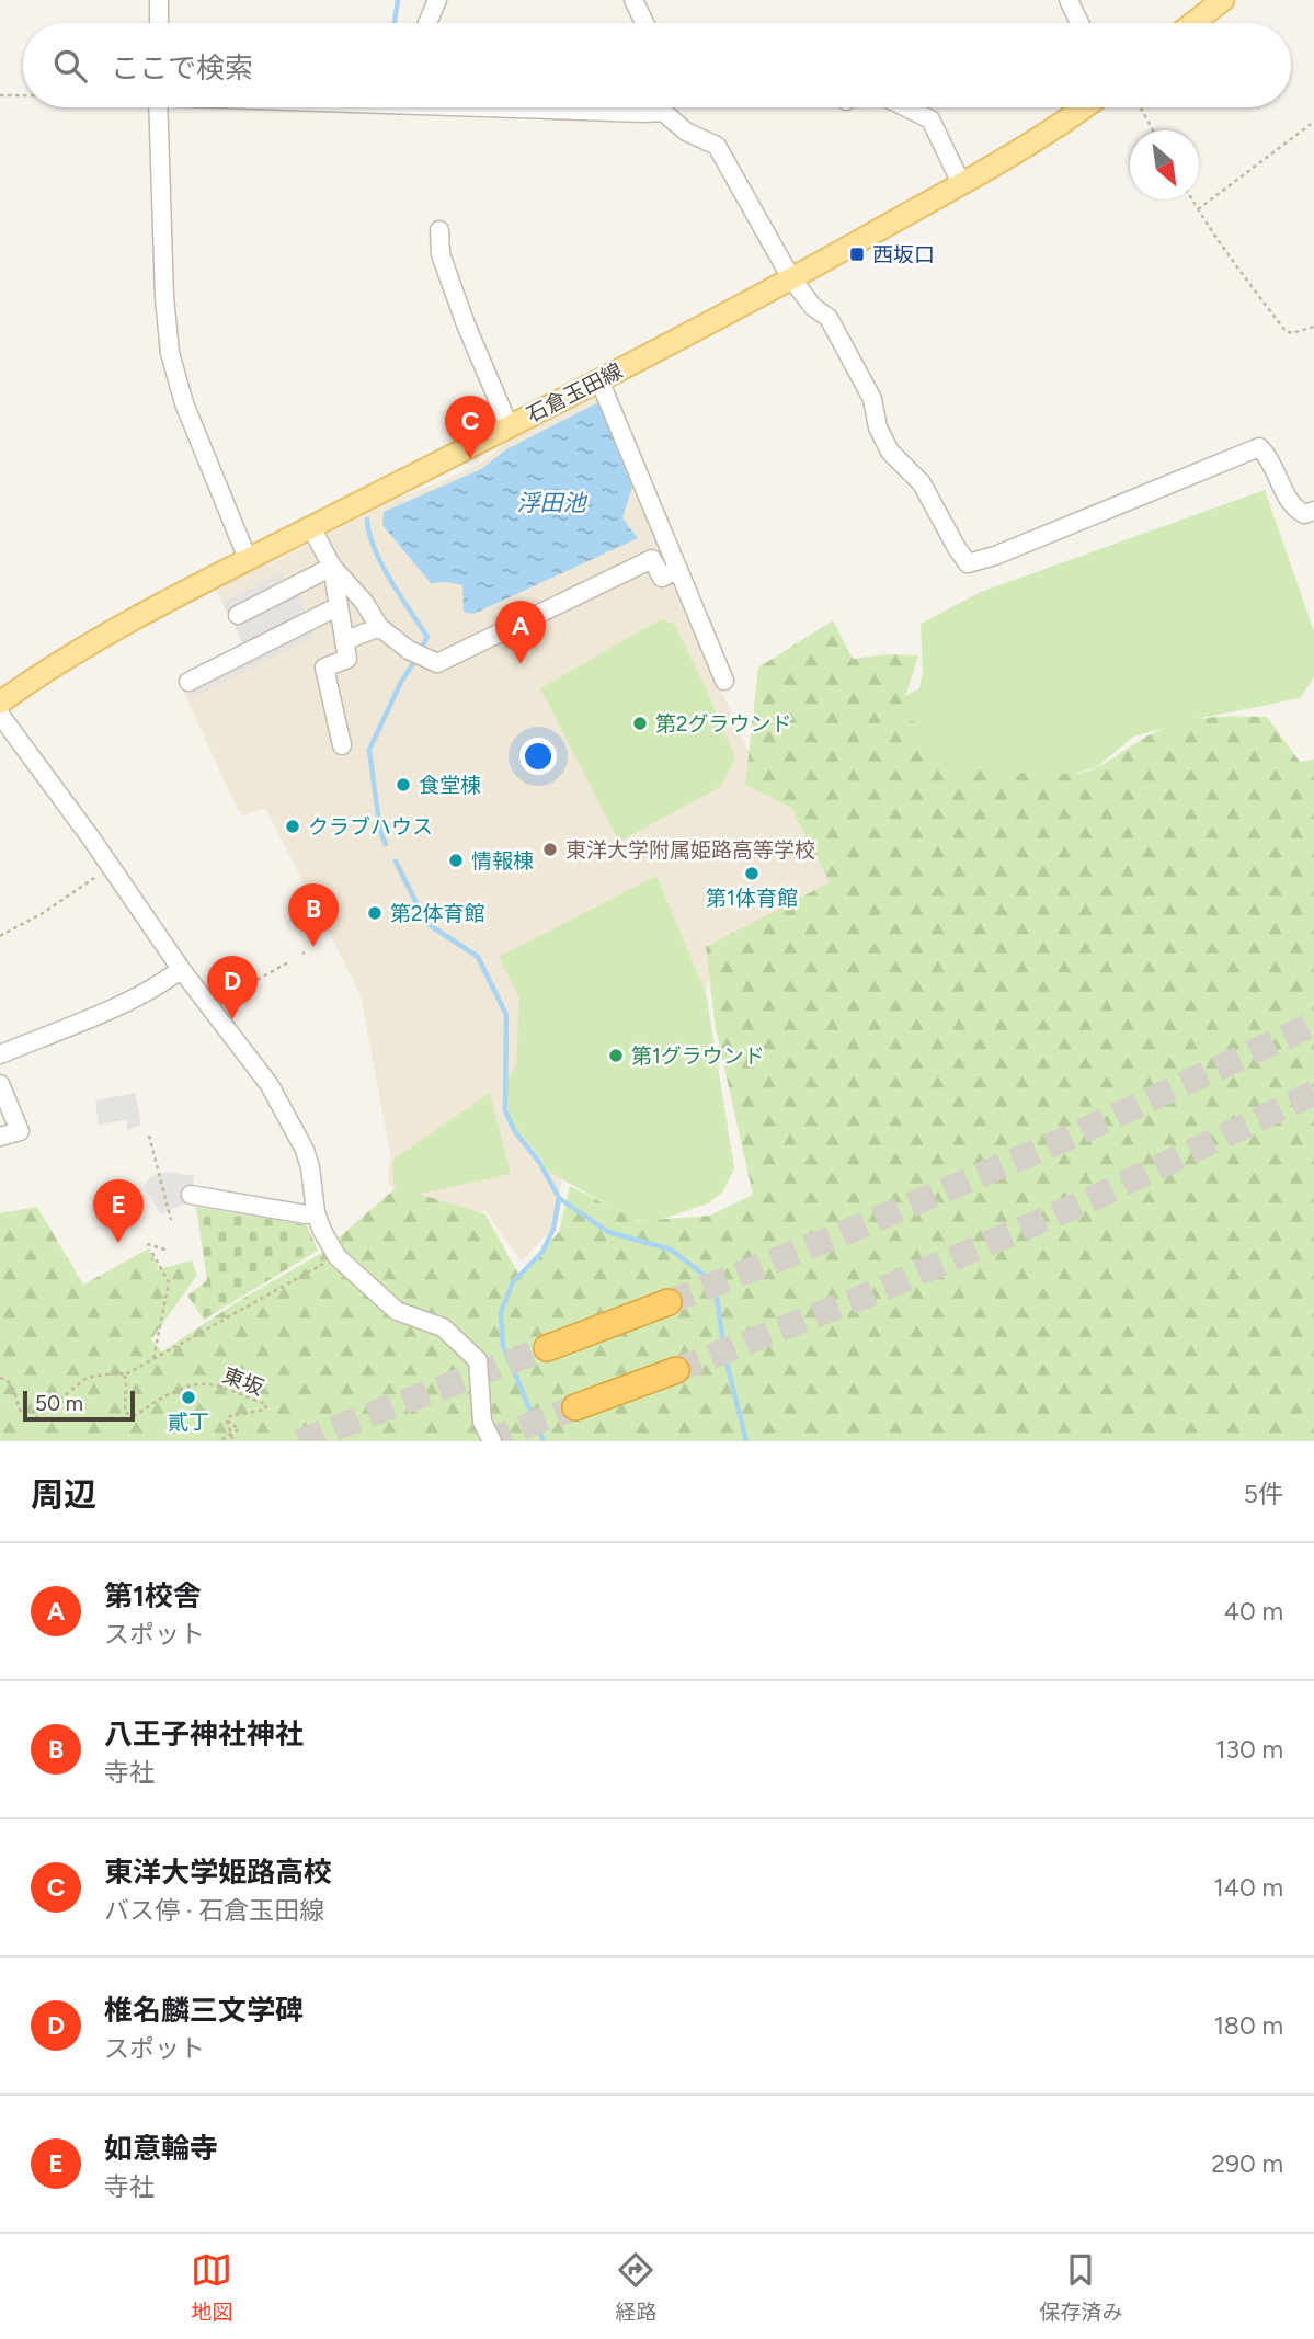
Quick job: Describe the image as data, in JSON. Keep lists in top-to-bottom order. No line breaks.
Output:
{"streets":{"main road":["石倉玉田線"],"path":["東坂"]},"water":["浮田池"],"places":{"transit":["西坂口"],"other":["第2グラウンド","食堂棟","クラブハウス","東洋大学附属姫路高等学校","情報棟","第1体育館","第2体育館","第1グラウンド","貳丁"]},"scale_bar":"50 m","north":"bottom right","page":{"search":"ここで検索","pins":["C","A","B","D","E"],"scale":"50 m","heading":["周辺","5件"],"list":[{"mark":"A","name":"第1校舎","note":"スポット","value":"40 m"},{"mark":"B","name":"八王子神社神社","note":"寺社","value":"130 m"},{"mark":"C","name":"東洋大学姫路高校","note":"バス停 · 石倉玉田線","value":"140 m"},{"mark":"D","name":"椎名麟三文学碑","note":"スポット","value":"180 m"},{"mark":"E","name":"如意輪寺","note":"寺社","value":"290 m"}],"nav":["地図","経路","保存済み"]}}
